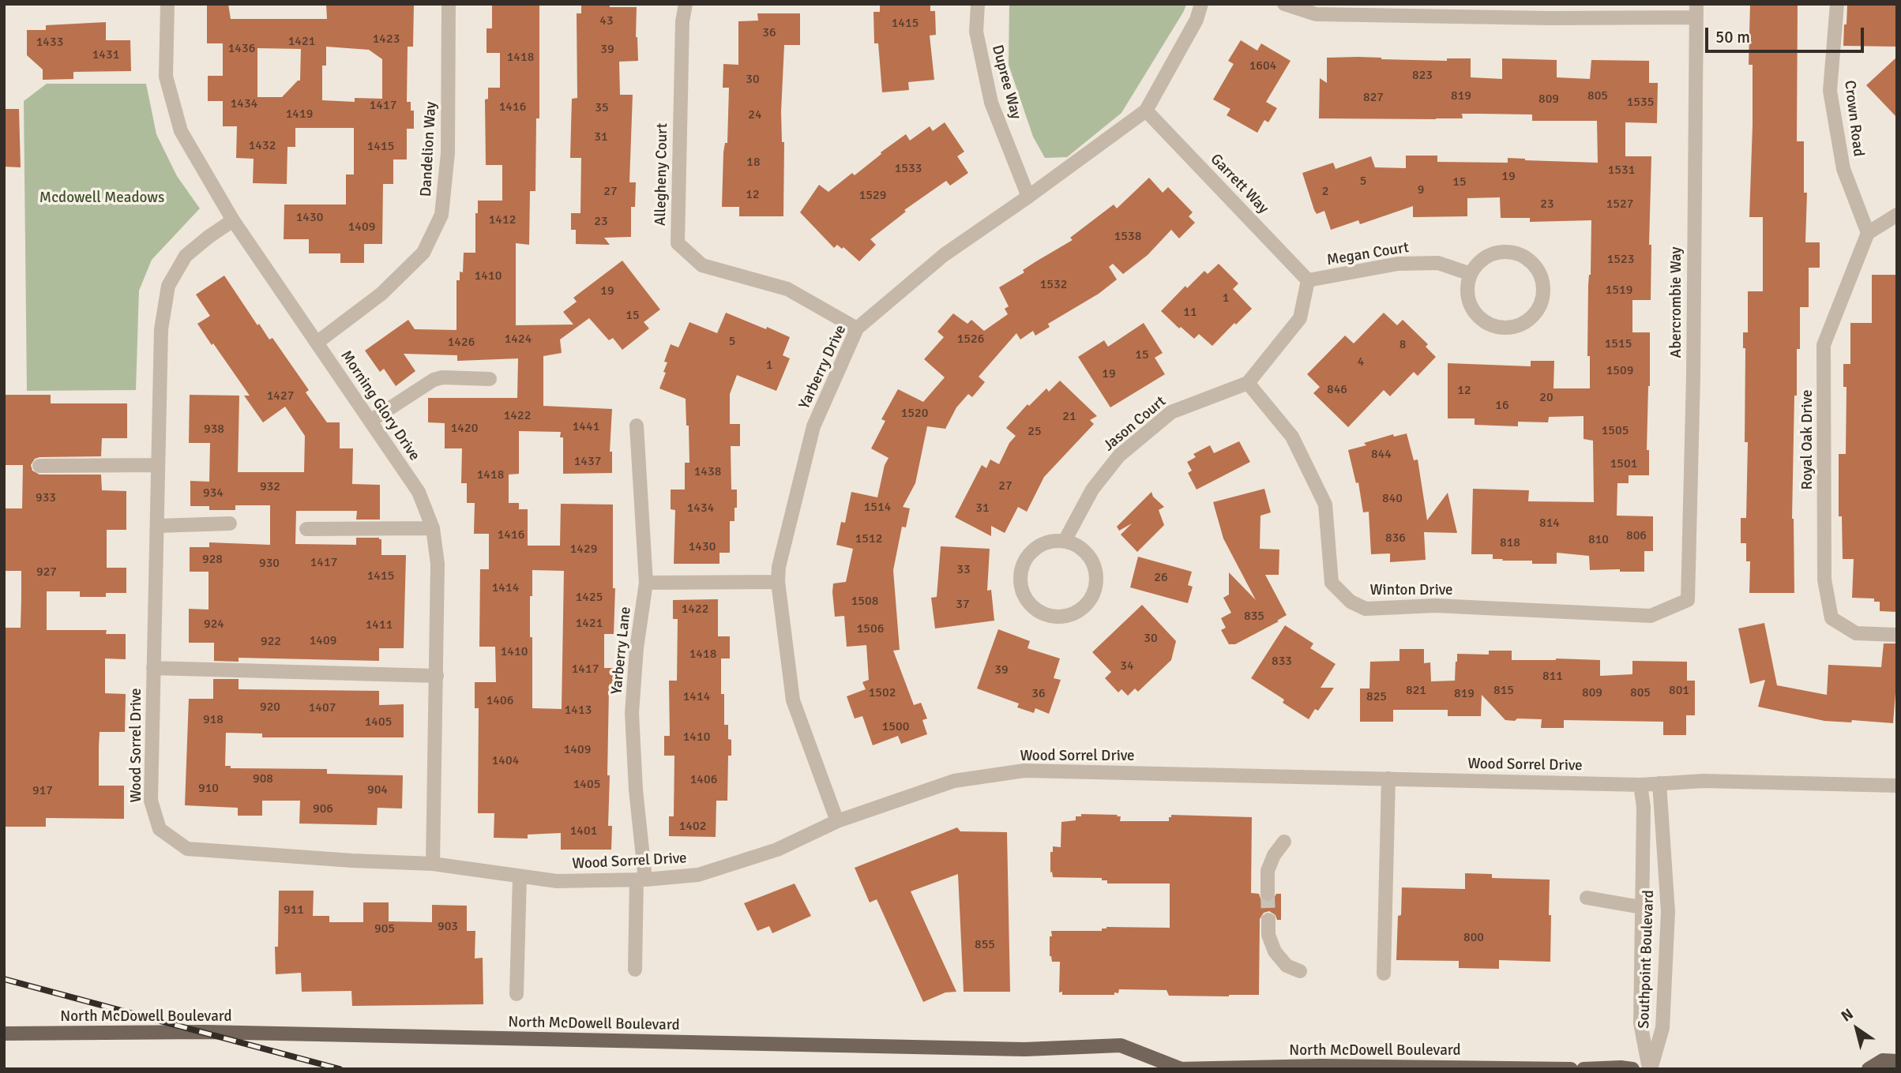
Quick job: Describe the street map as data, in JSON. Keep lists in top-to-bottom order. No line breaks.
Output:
{"streets":{"main road":["North McDowell Boulevard"],"street":["Dupree Way","Crown Road","Dandelion Way","Allegheny Court","Garrett Way","Megan Court","Abercrombie Way","Yarberry Drive","Morning Glory Drive","Jason Court","Royal Oak Drive","Winton Drive","Yarberry Lane","Wood Sorrel Drive","Southpoint Boulevard"]},"crossings":[["Dupree Way","Yarberry Drive"],["Crown Road","Royal Oak Drive"],["Dandelion Way","Morning Glory Drive"],["Allegheny Court","Yarberry Drive"],["Garrett Way","Megan Court"],["Garrett Way","Yarberry Drive"],["Abercrombie Way","Winton Drive"],["Yarberry Drive","Wood Sorrel Drive"],["Morning Glory Drive","Wood Sorrel Drive"],["Jason Court","Winton Drive"],["Yarberry Lane","Wood Sorrel Drive"],["Wood Sorrel Drive","Southpoint Boulevard"]],"parks":["Mcdowell Meadows"],"house_numbers":["43","1415","36","1423","1421","1433","1436","39","1431","1418","1604","823","30","819","805","827","809","1535","1434","1417","1416","35","1419","24","31","1432","1415","18","1533","1531","19","5","15","9","27","2","12","1529","23","1527","1430","1412","23","1409","1538","1523","1410","1532","1519","19","1","11","15","1424","1526","5","1426","1515","8","15","4","1","1509","19","846","12","1427","20","16","1520","1422","21","1441","1420","938","1505","25","844","1437","1501","1438","1418","27","932","934","933","840","1514","1434","31","814","1416","806","836","1512","810","818","1430","1429","928","1417","930","33","927","1415","26","1414","1425","1508","37","1422","835","1421","924","1411","1506","30","1409","922","1410","1418","833","34","1417","39","811","821","815","801","1502","809","805","36","819","1414","825","1406","920","1407","1413","918","1405","1500","1410","1409","1404","908","1406","1405","910","904","917","906","1402","1401","911","903","905","800","855"],"scale_bar":"50 m","north":"top left"}
